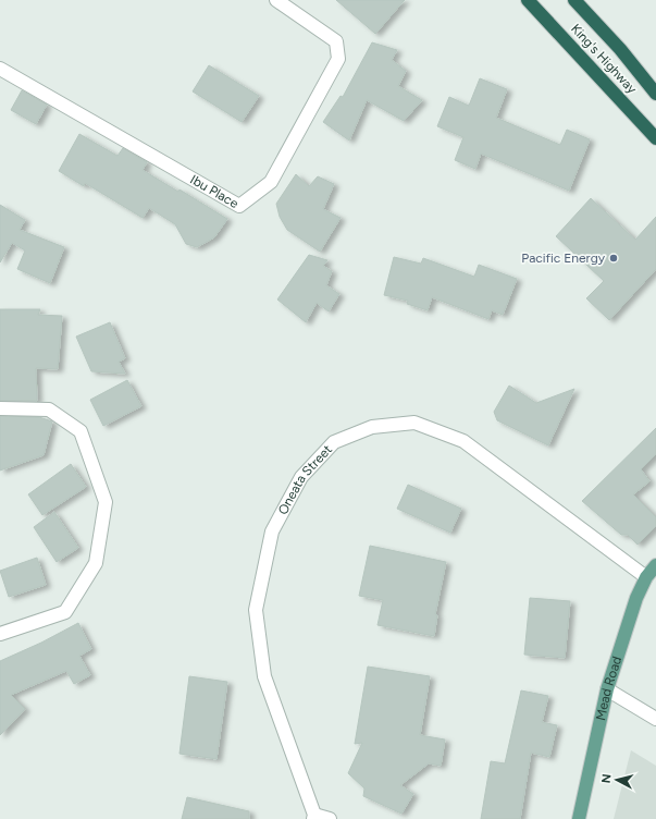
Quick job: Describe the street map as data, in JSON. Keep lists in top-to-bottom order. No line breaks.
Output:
{"streets":{"highway":["King's Highway"],"main road":["Mead Road"],"street":["Ibu Place","Oneata Street"]},"crossings":[["Oneata Street","Mead Road"]],"places":["Pacific Energy"],"north":"left"}
